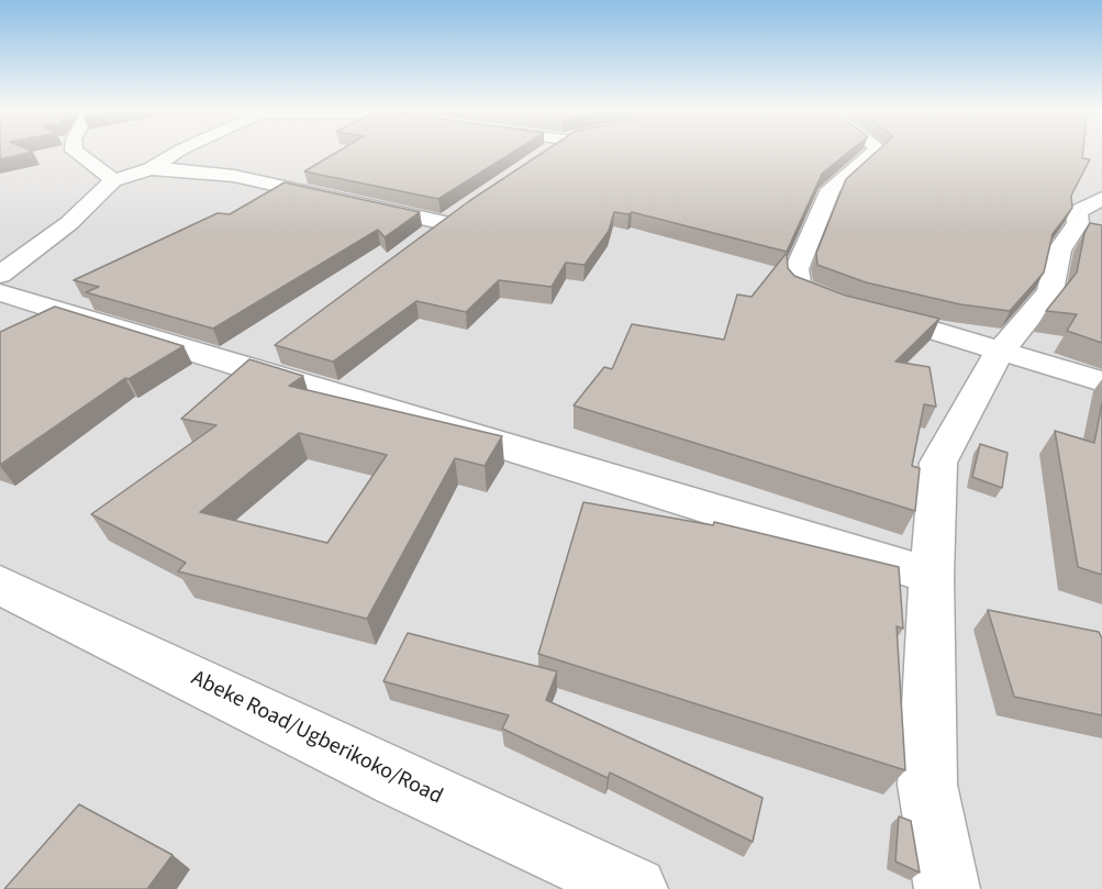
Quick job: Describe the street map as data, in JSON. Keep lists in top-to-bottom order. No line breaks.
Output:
{"streets":{"street":["Abeke Road/Ugberikoko/Road"]}}
